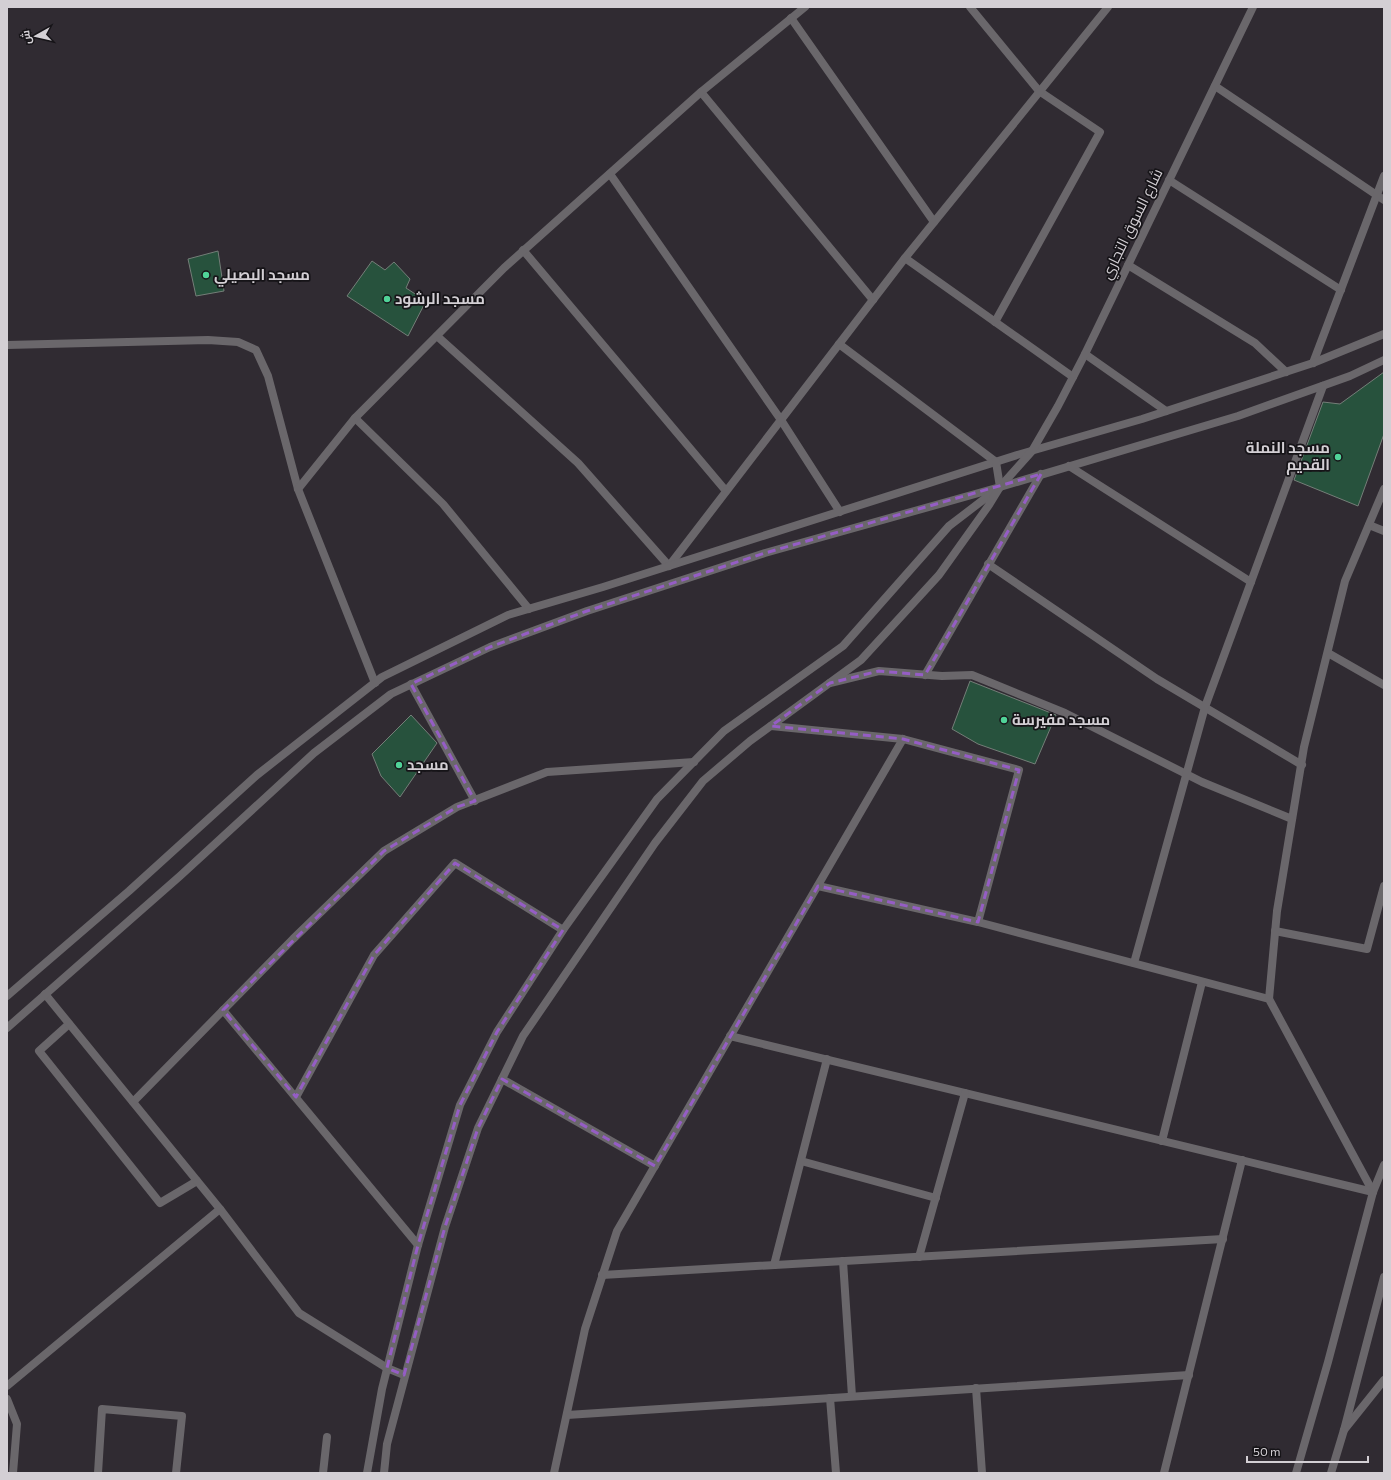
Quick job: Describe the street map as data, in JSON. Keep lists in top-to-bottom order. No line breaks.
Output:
{"streets":{"street":["شارع السوق التجاري"]},"places":["مسجد البصيلي","مسجد الرشود","مسجد النملة القديم","مسجد مفيرسة","مسجد"],"scale_bar":"50 m","north":"left"}
